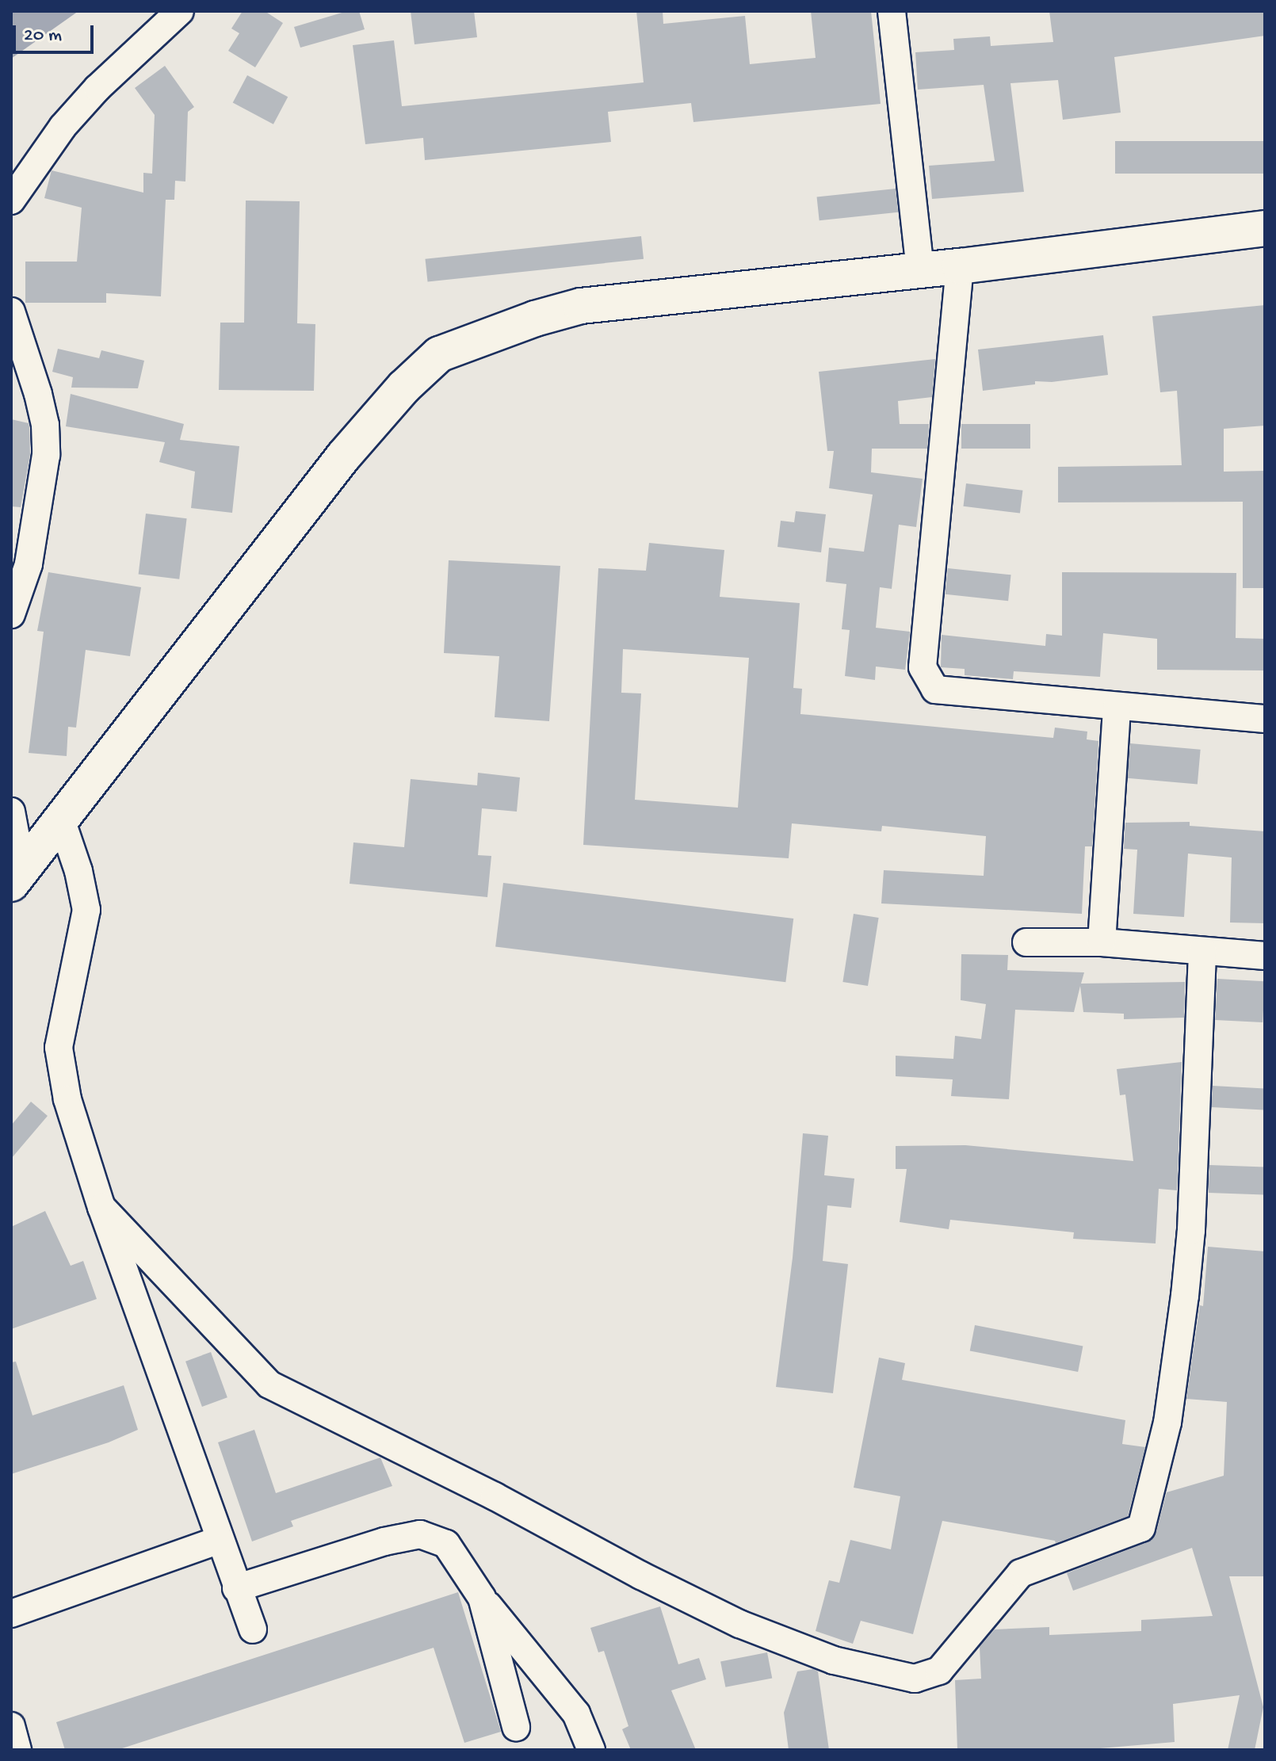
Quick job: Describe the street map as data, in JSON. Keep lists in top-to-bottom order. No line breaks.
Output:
{"scale_bar":"20 m"}
